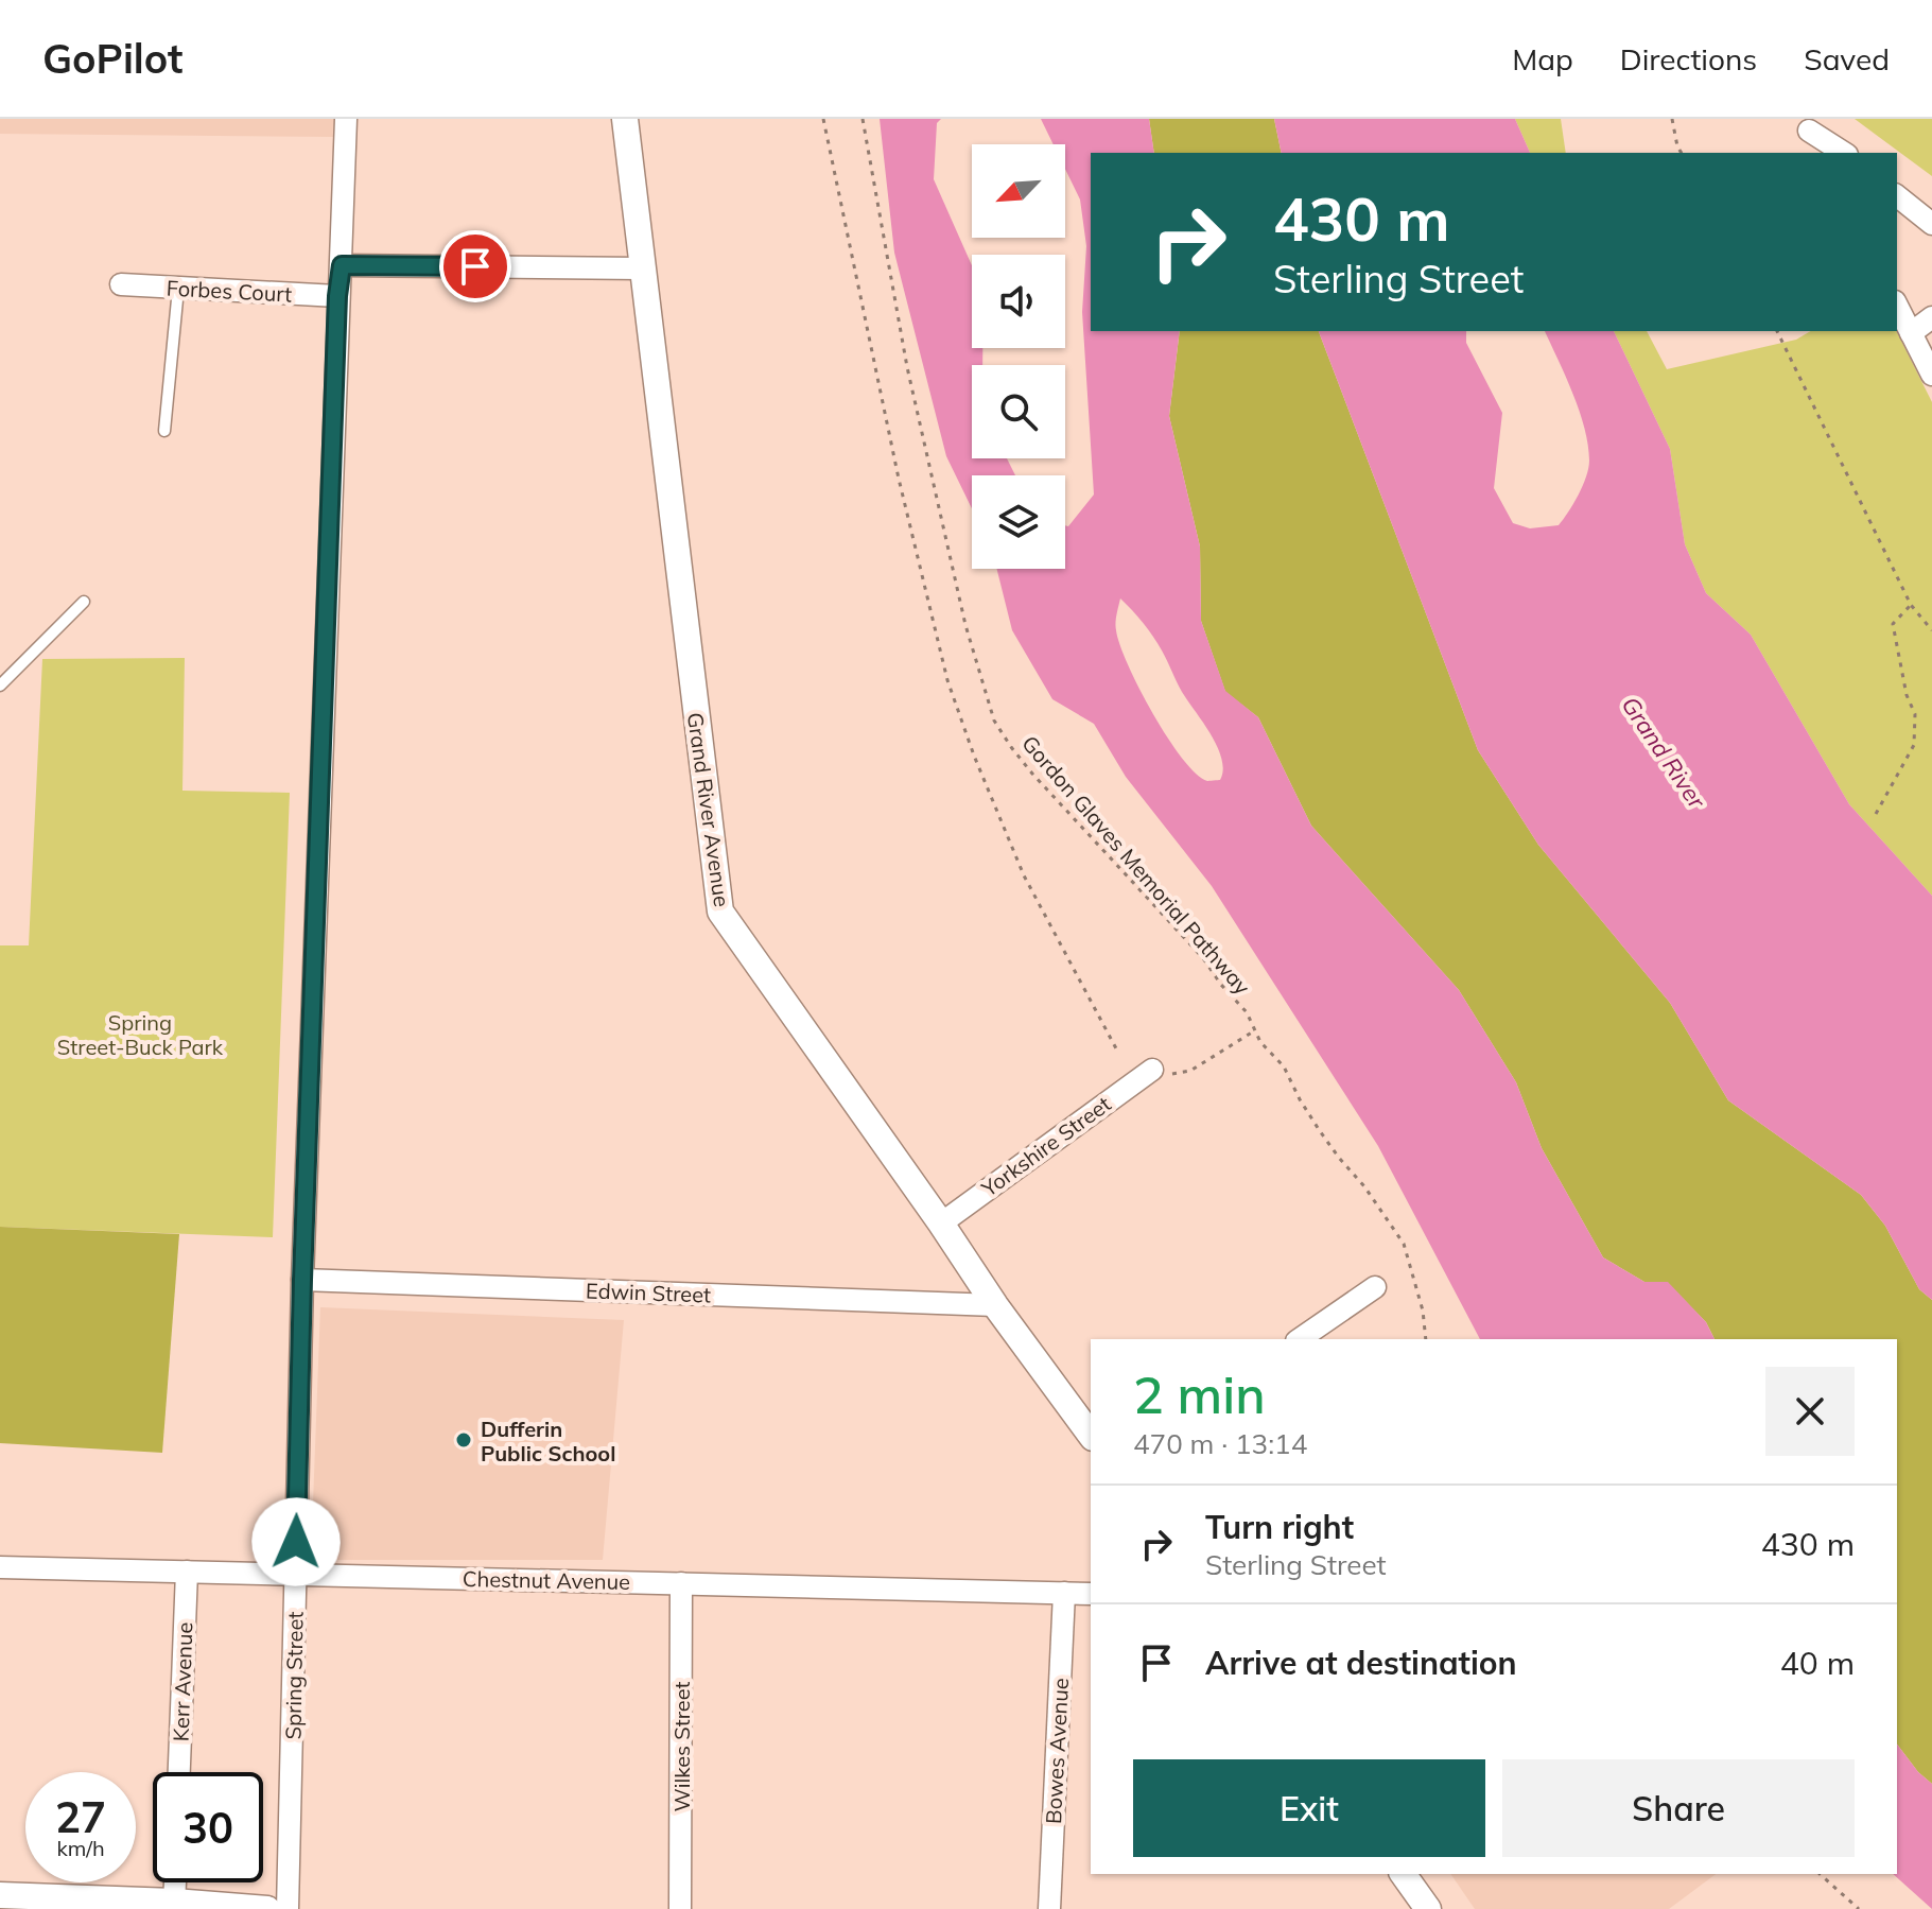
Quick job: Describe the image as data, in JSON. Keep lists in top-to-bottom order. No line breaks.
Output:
{"streets":{"street":["Forbes Court","Grand River Avenue","Yorkshire Street","Edwin Street","Chestnut Avenue","Spring Street","Kerr Avenue","Wilkes Street","Bowes Avenue"],"path":["Gordon Glaves Memorial Pathway"]},"crossings":[["Forbes Court","Spring Street"],["Grand River Avenue","Yorkshire Street"],["Grand River Avenue","Edwin Street"],["Edwin Street","Spring Street"],["Chestnut Avenue","Spring Street"],["Chestnut Avenue","Kerr Avenue"],["Chestnut Avenue","Wilkes Street"],["Chestnut Avenue","Bowes Avenue"]],"water":["Grand River"],"parks":["Spring Street-Buck Park"],"places":["Dufferin Public School"],"north":"bottom left","page":{"header":"GoPilot","nav":["Map","Directions","Saved"],"turn":["430 m","Sterling Street"],"heading":["2 min","470 m · 13:14"],"list":[{"name":"Turn right","note":"Sterling Street","value":"430 m"},{"name":"Arrive at destination","value":"40 m"}],"buttons":["Exit","Share"],"speed":"27 km/h","limit":"30"}}
